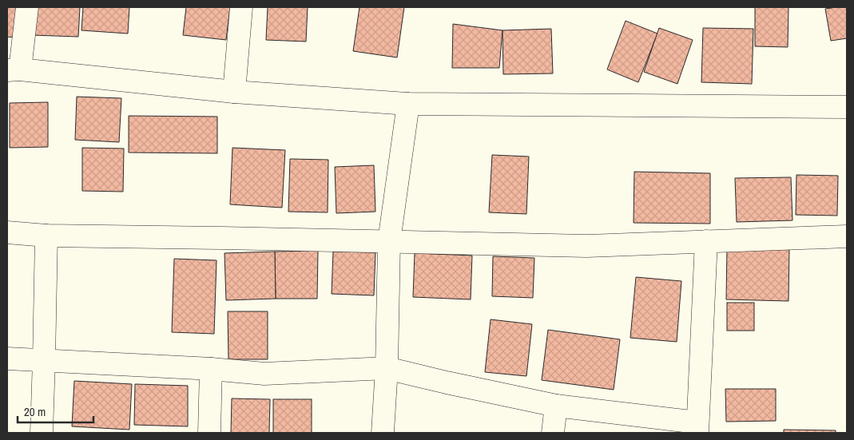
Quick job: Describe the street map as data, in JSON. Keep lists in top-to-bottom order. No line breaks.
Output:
{"scale_bar":"20 m"}
